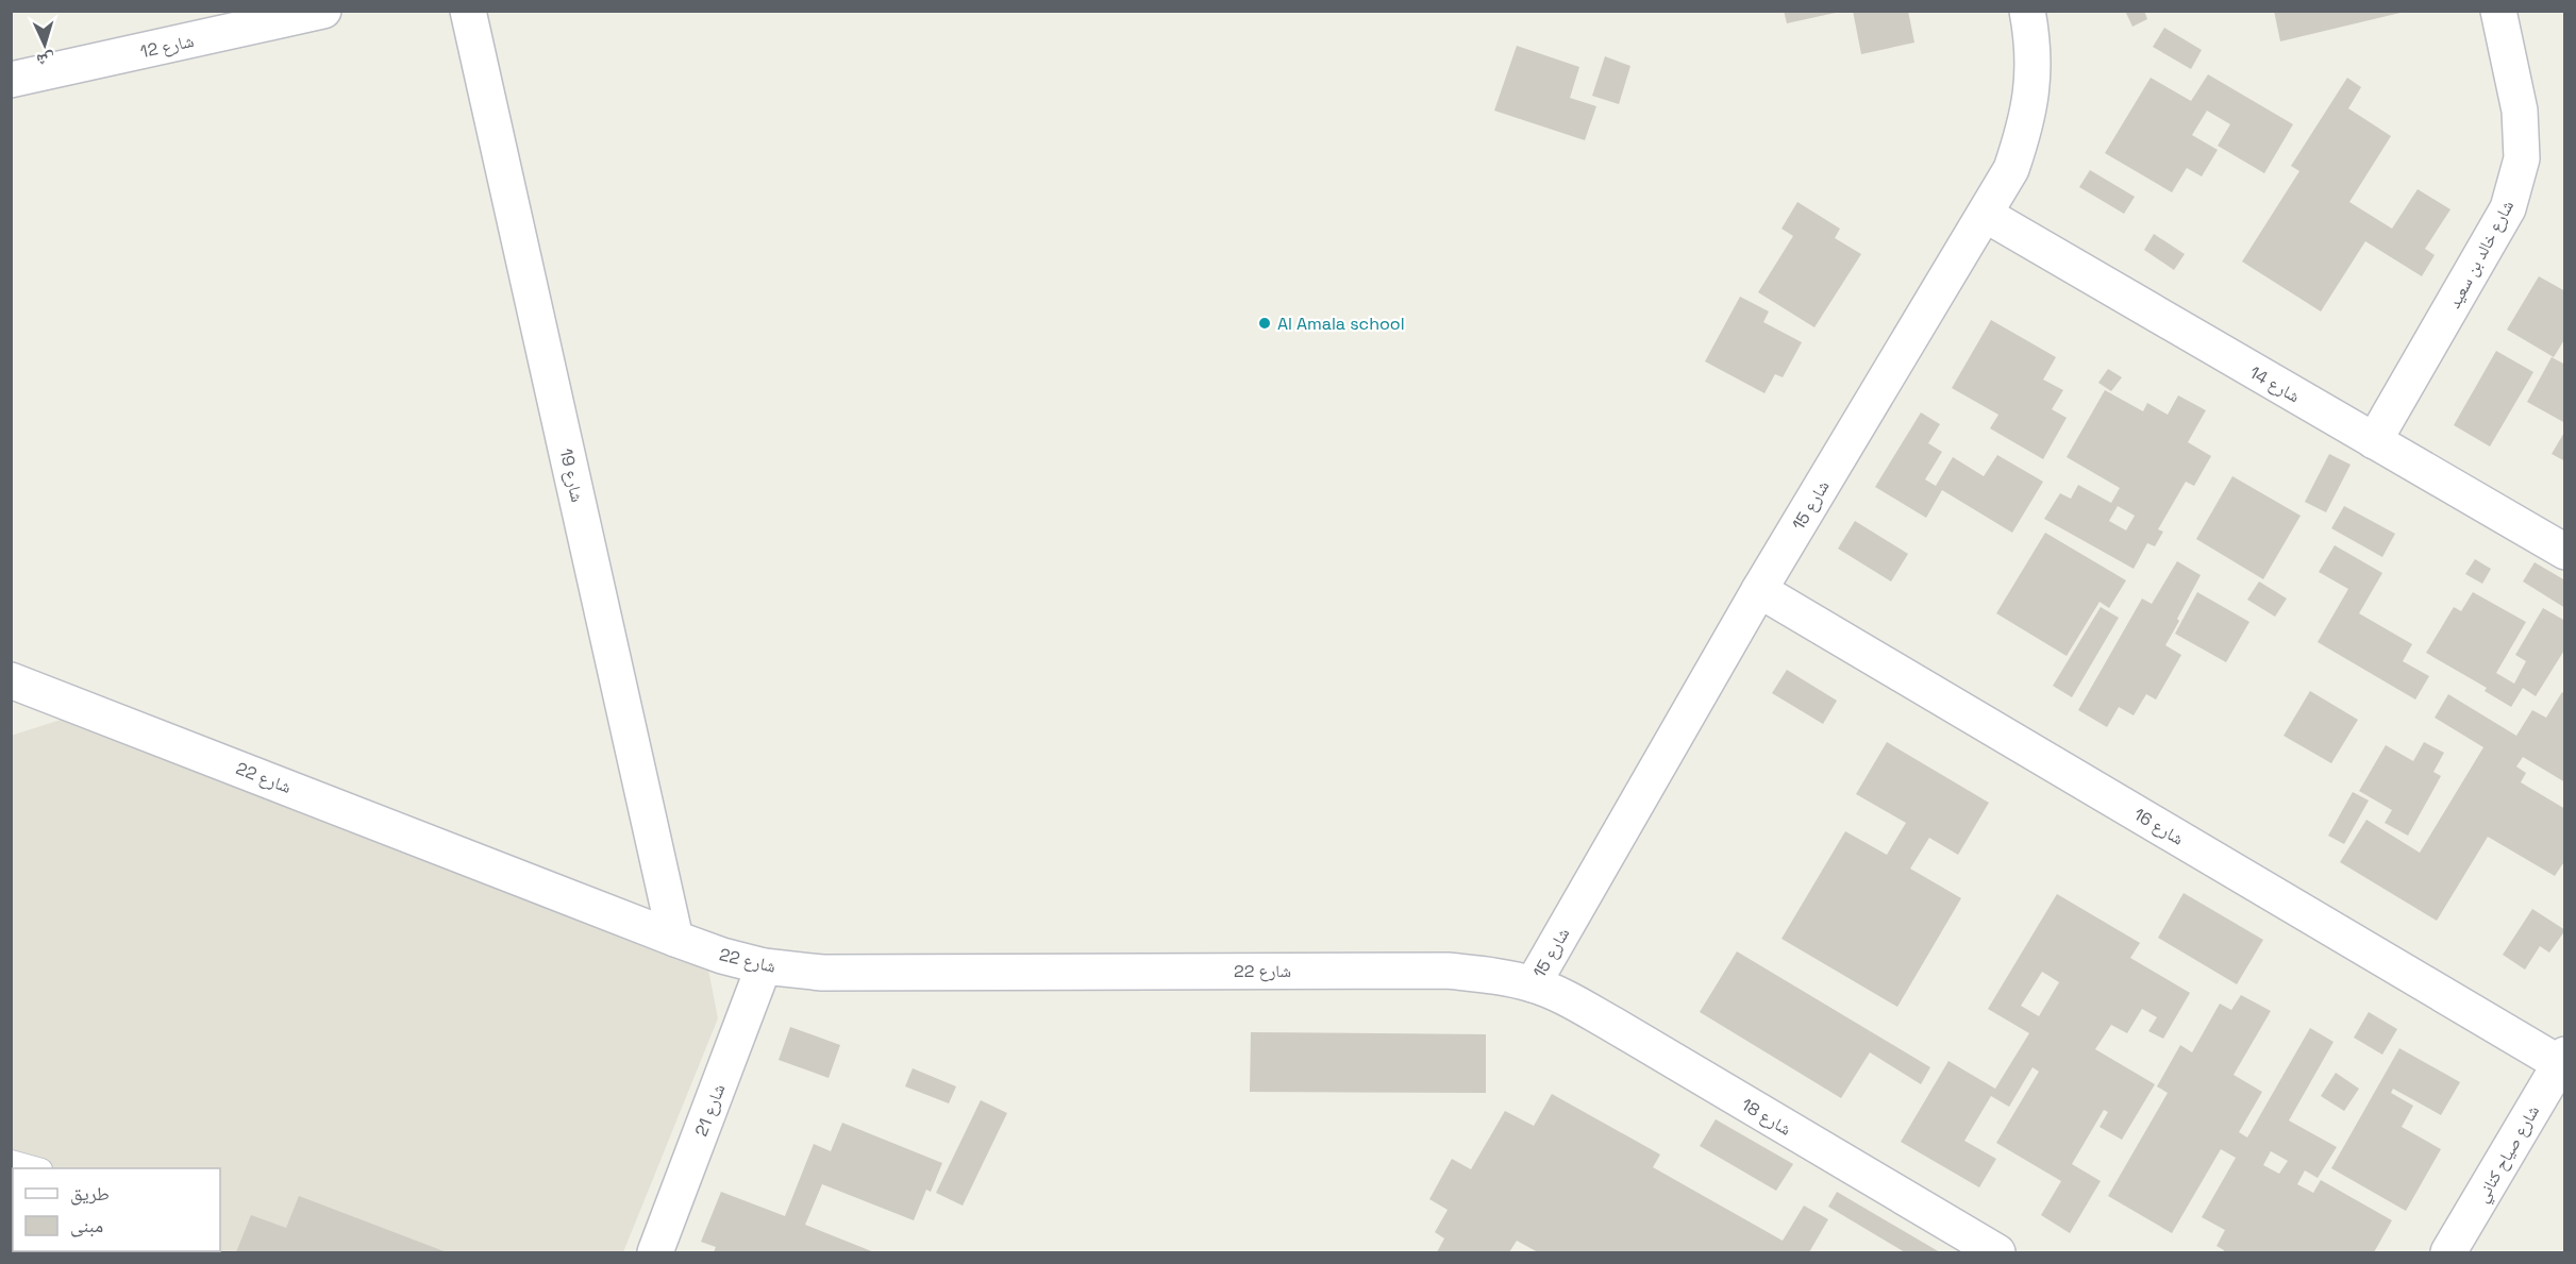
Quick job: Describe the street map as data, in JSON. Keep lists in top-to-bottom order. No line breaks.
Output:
{"streets":{"street":["شارع 12","شارع خالد بن سعيد","شارع 14","شارع 19","شارع 15","شارع 22","شارع 16","شارع 21","شارع 18","شارع صياح كناني"]},"crossings":[["شارع خالد بن سعيد","شارع 14"],["شارع 14","شارع 15"],["شارع 19","شارع 22"],["شارع 15","شارع 22"],["شارع 15","شارع 16"],["شارع 15","شارع 18"],["شارع 22","شارع 21"],["شارع 22","شارع 18"],["شارع 16","شارع صياح كناني"]],"places":["Al Amala school"],"legend":["طريق","مبنى"],"north":"bottom"}
